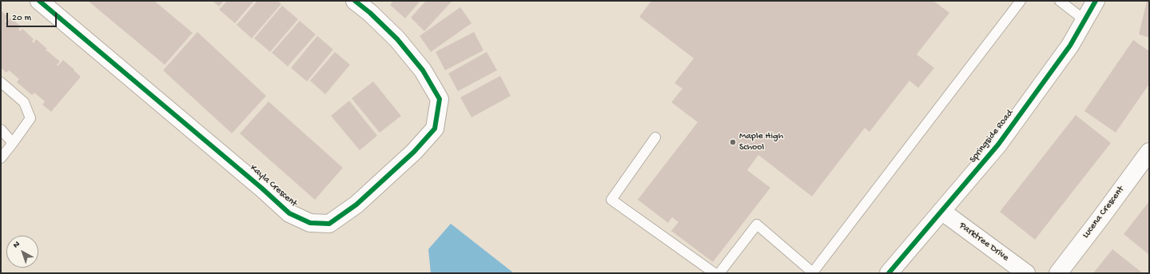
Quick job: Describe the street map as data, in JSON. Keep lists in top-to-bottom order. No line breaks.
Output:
{"streets":{"street":["Springside Road","Kayla Crescent","Lucena Crescent","Parktree Drive"]},"crossings":[["Springside Road","Parktree Drive"]],"places":["Maple High School"],"scale_bar":"20 m","north":"top left"}
